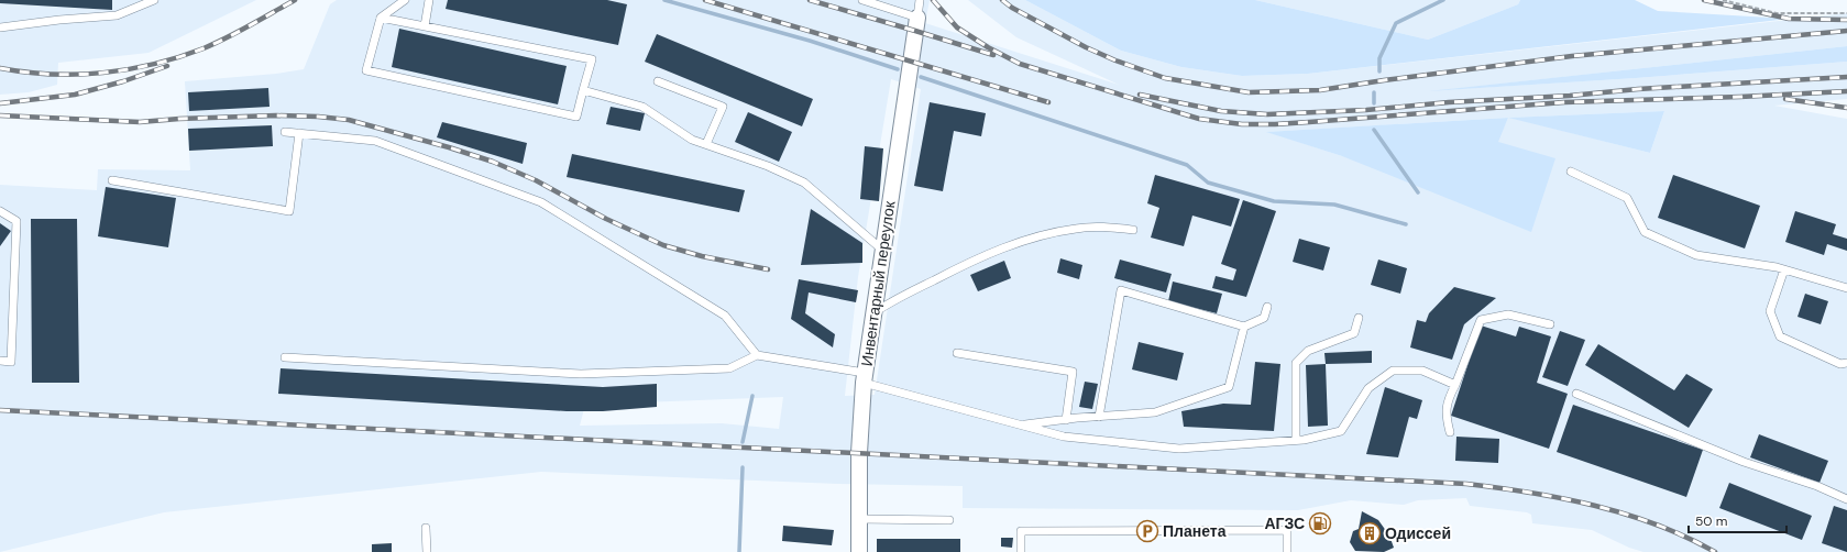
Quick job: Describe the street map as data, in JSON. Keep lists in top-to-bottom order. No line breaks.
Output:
{"streets":{"street":["Инвентарный переулок"]},"places":{"fuel station":["АГЗС"],"parking":["Планета"],"building":["Одиссей"]},"scale_bar":"50 m"}
